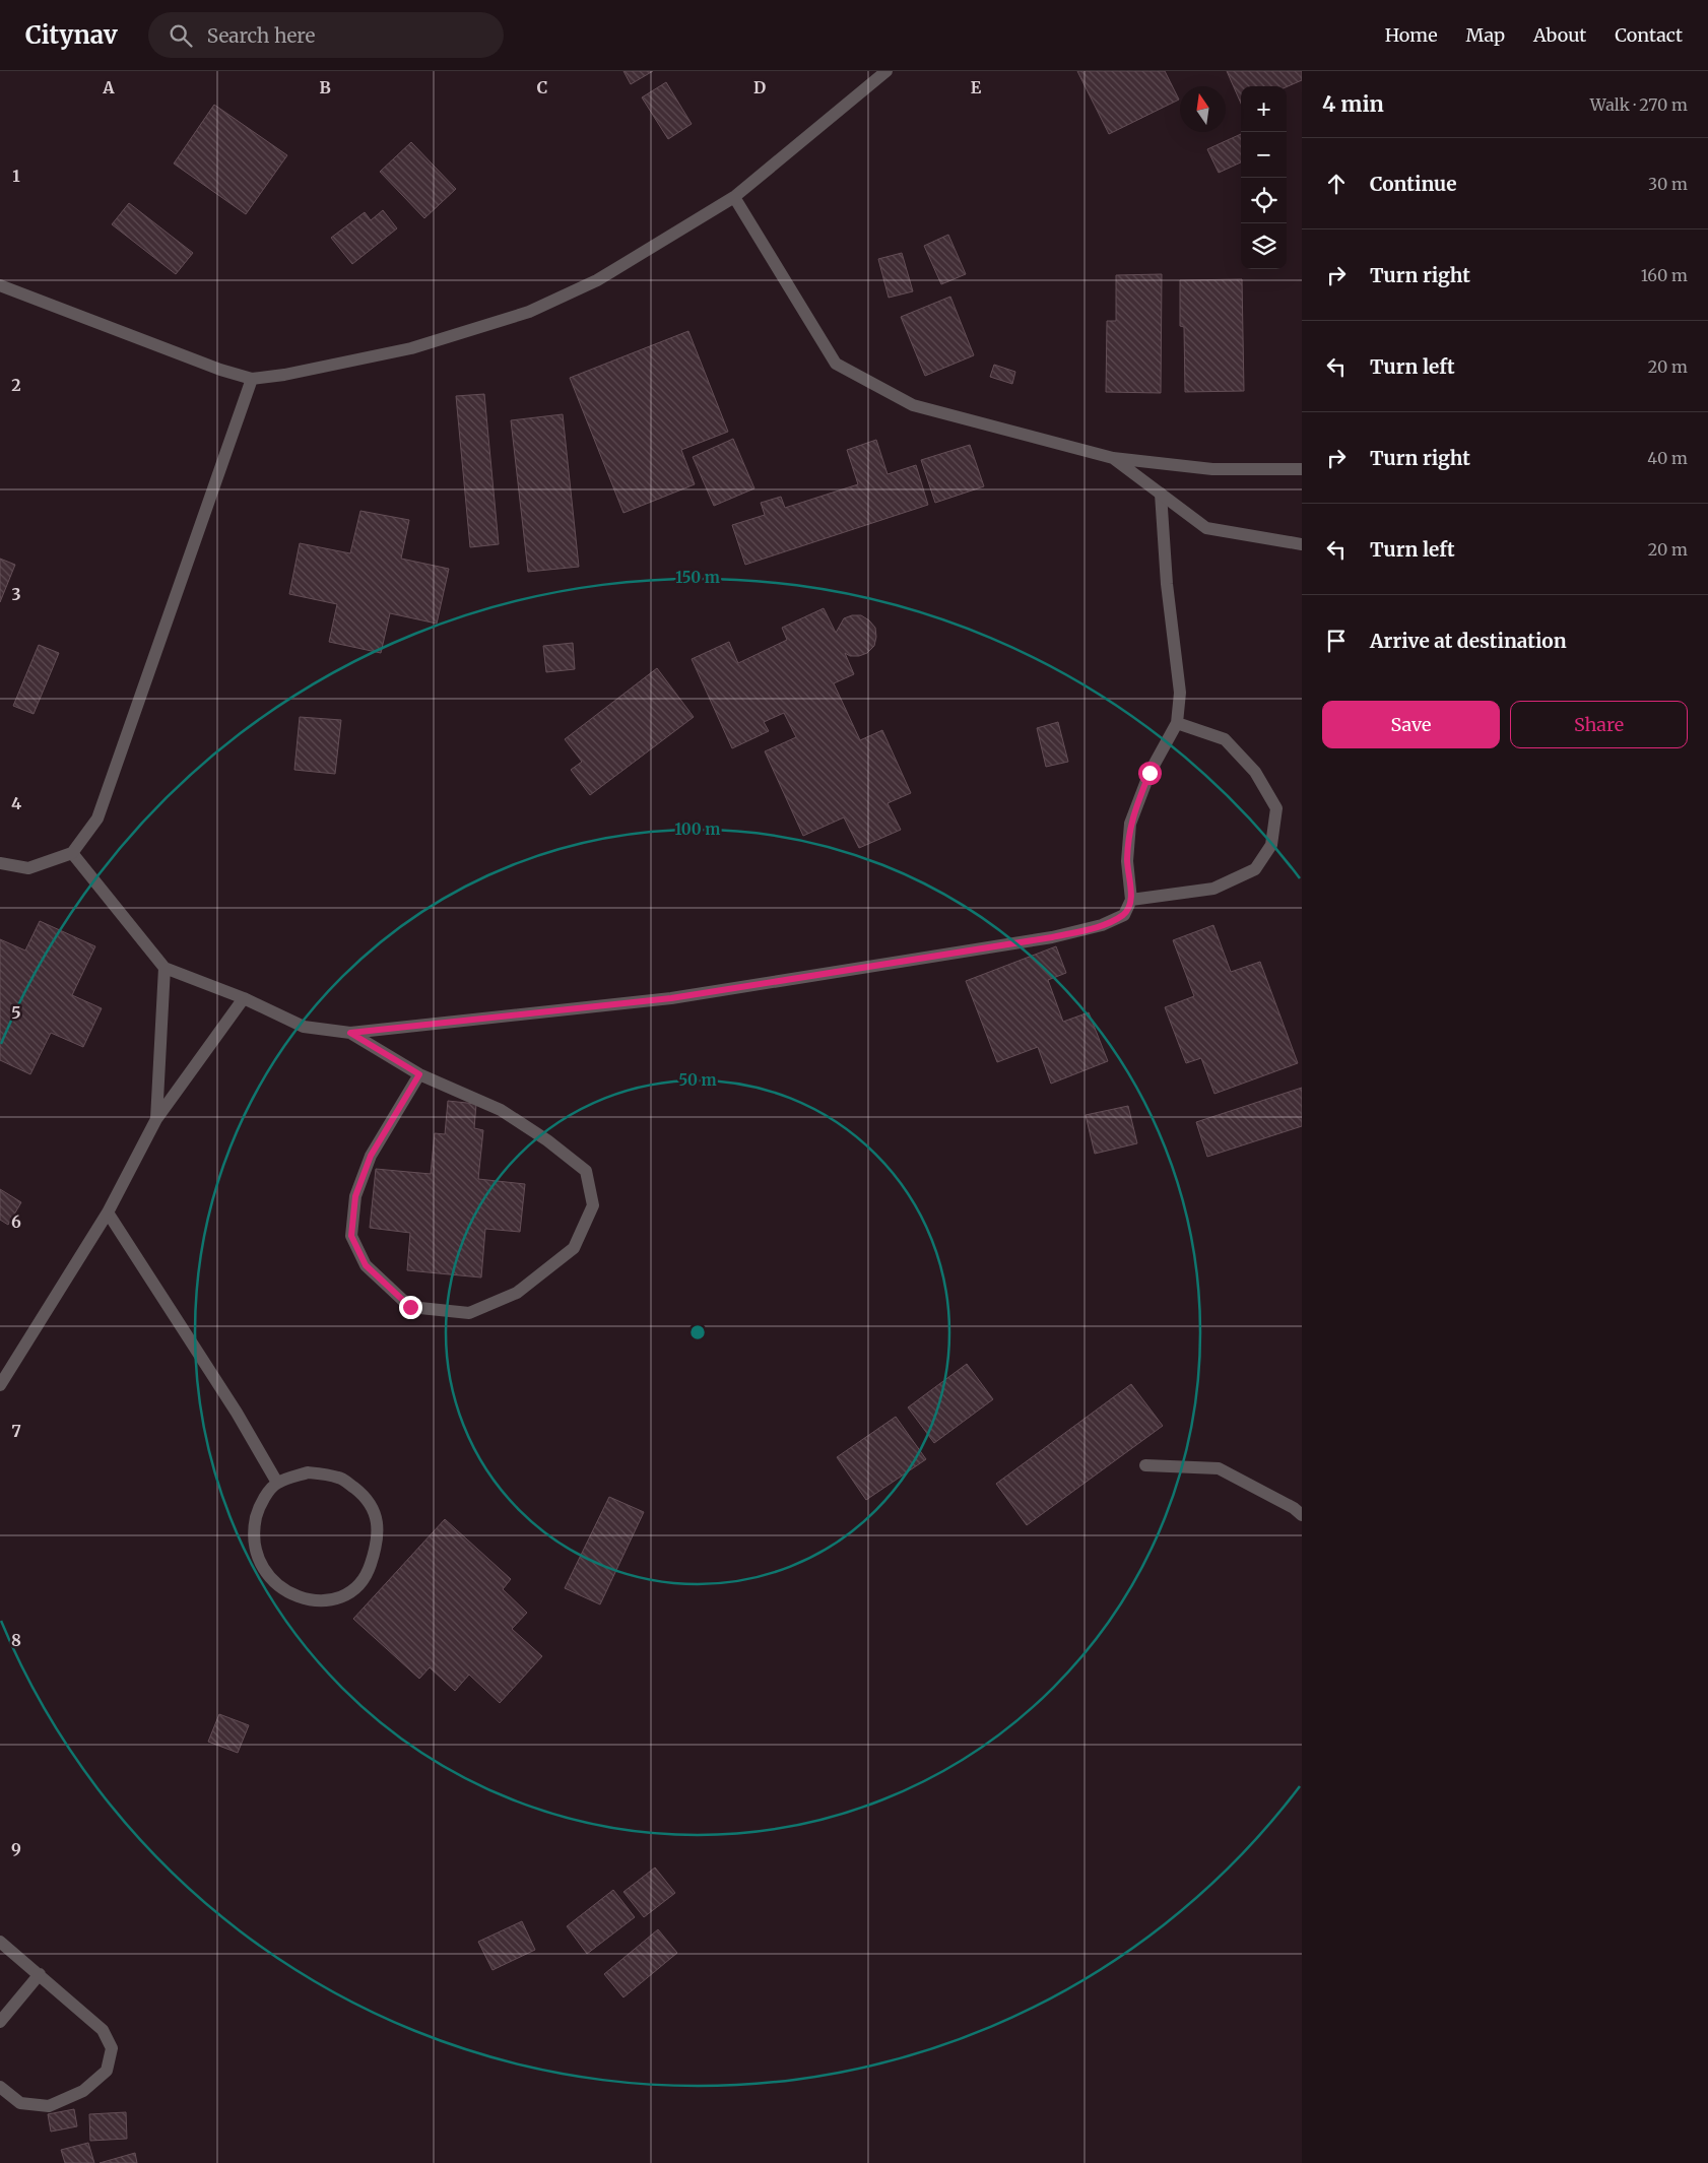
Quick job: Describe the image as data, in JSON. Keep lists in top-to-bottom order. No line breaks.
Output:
{"north":"top","page":{"header":"Citynav","search":"Search here","nav":["Home","Map","About","Contact"],"heading":["4 min","Walk · 270 m"],"map_buttons":["+","−"],"list":[["Continue","30 m"],["Turn right","160 m"],["Turn left","20 m"],["Turn right","40 m"],["Turn left","20 m"],"Arrive at destination"],"buttons":["Save","Share"]},"grid":{"columns":["A","B","C","D","E"],"rows":["1","2","3","4","5","6","7","8","9"]},"rings":["150 m","100 m","50 m"]}
